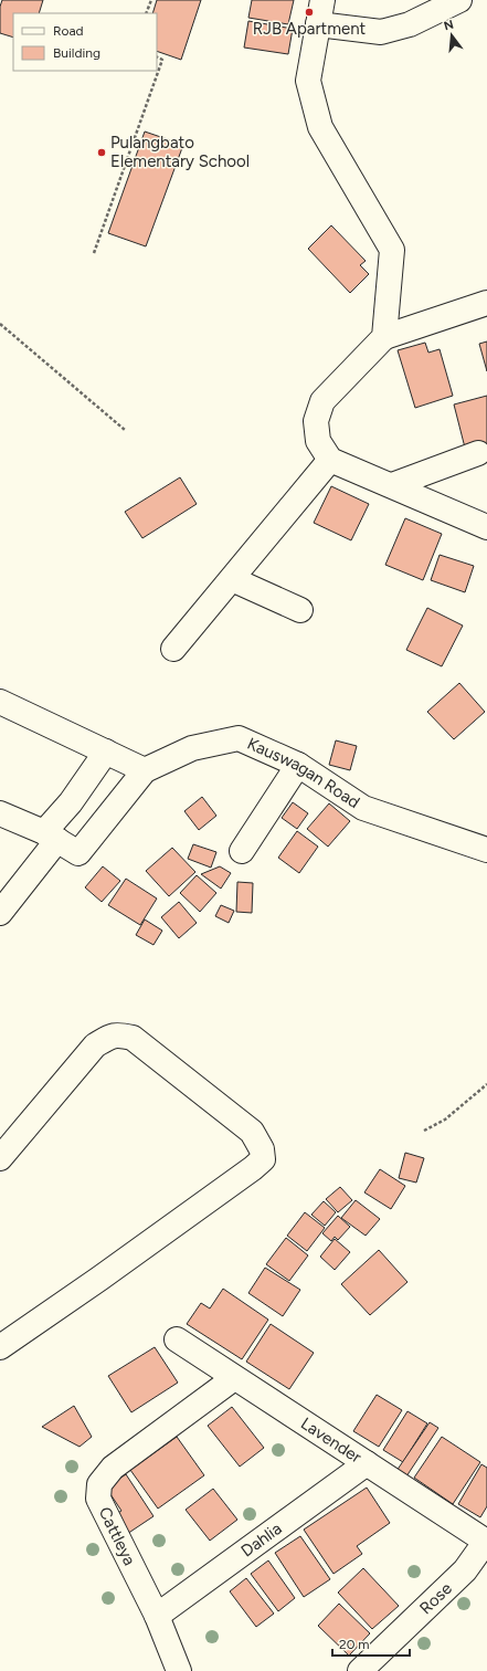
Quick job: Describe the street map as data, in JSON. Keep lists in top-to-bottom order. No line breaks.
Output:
{"streets":{"street":["Kauswagan Road","Lavender","Cattleya","Dahlia","Rose"]},"crossings":[["Lavender","Cattleya"],["Lavender","Dahlia"],["Lavender","Rose"],["Cattleya","Dahlia"]],"places":["RJB Apartment","Pulangbato Elementary School"],"legend":["Road","Building"],"scale_bar":"20 m","north":"top"}
